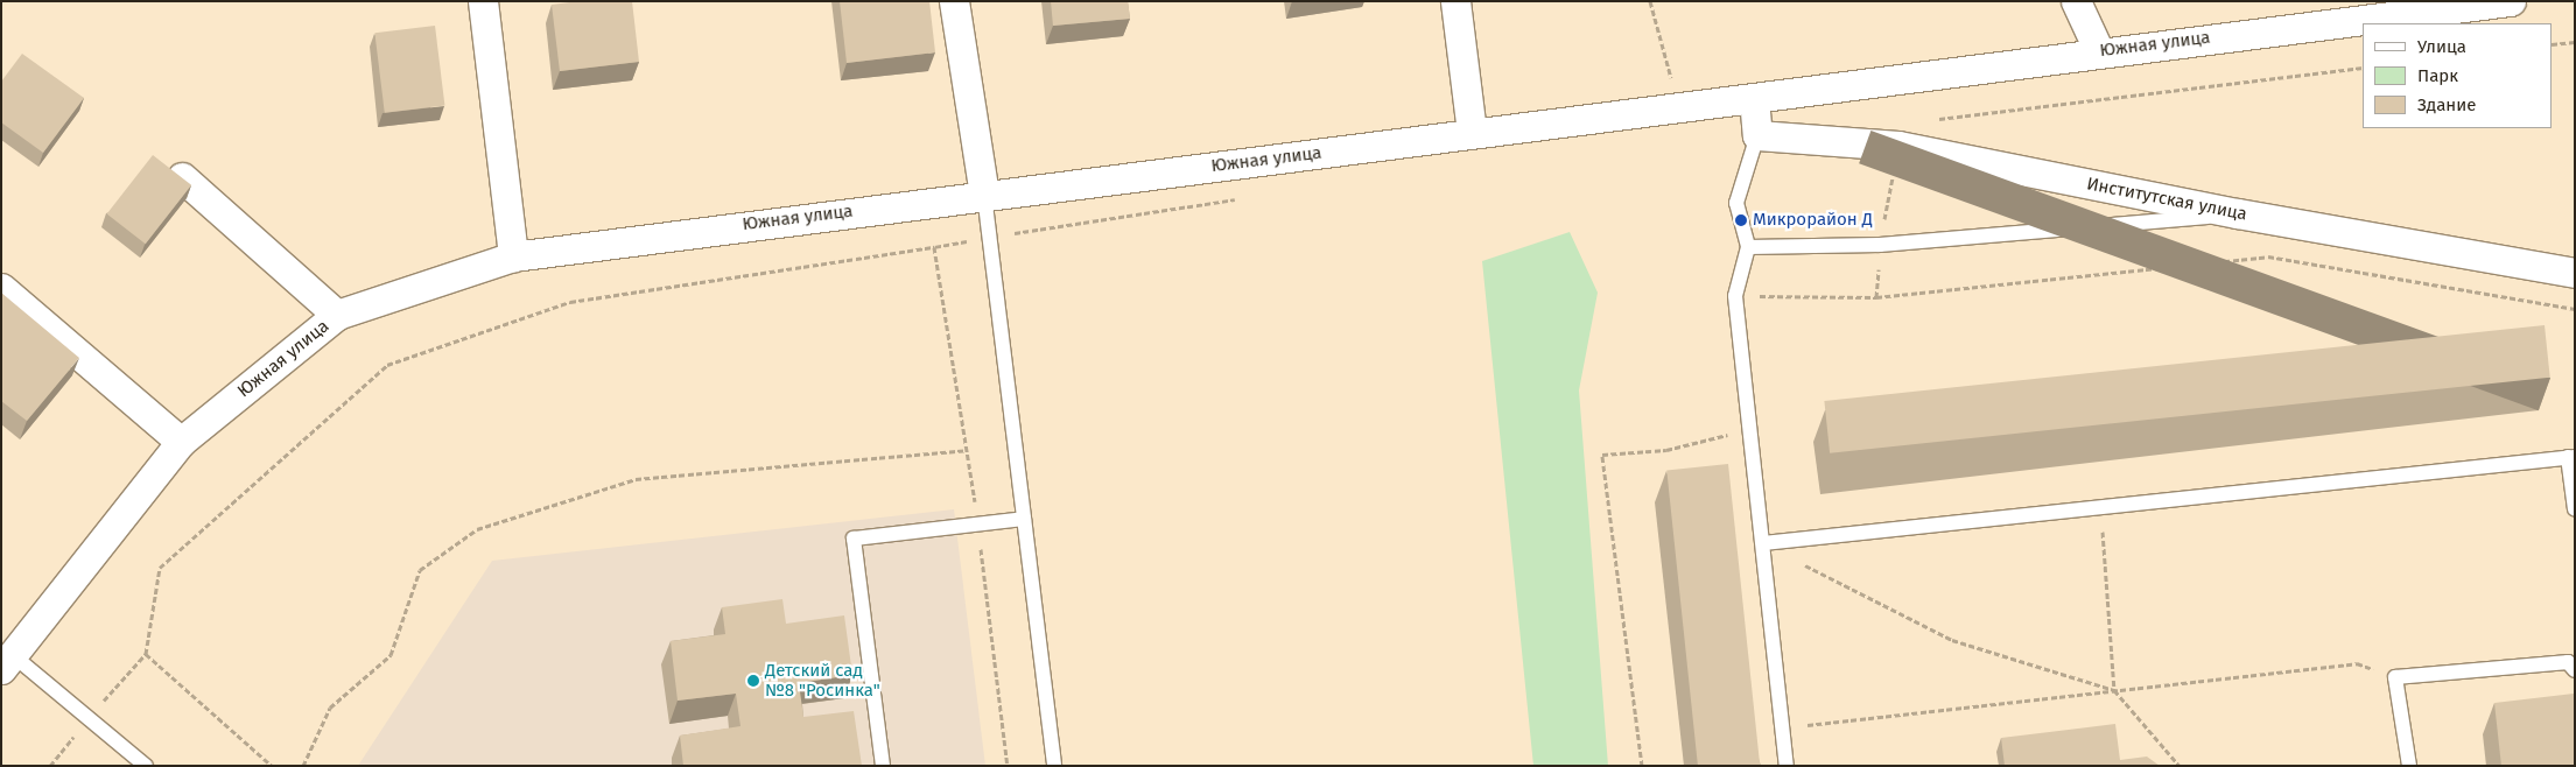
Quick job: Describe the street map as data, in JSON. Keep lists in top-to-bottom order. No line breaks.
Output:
{"streets":{"street":["Южная улица","Институтская улица"]},"places":["Микрорайон Д","Детский сад №8 \"Росинка\""],"legend":["Улица","Парк","Здание"]}
